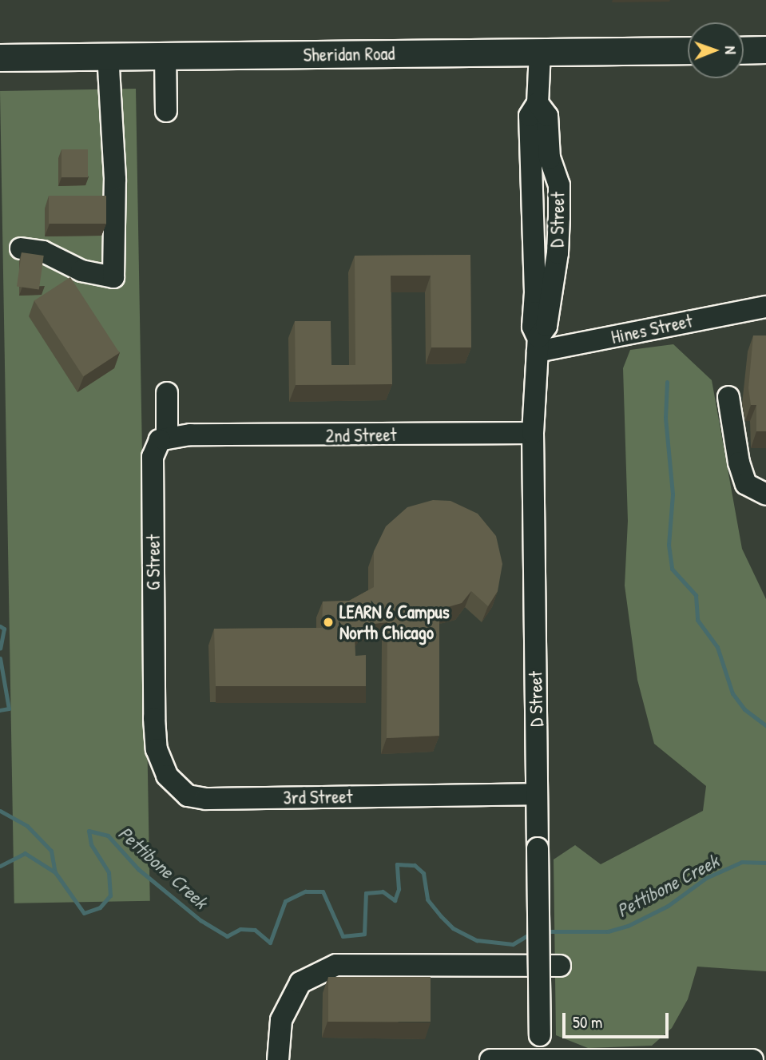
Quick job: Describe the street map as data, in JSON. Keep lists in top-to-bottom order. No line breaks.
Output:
{"streets":{"main road":["Sheridan Road"],"street":["D Street","Hines Street","2nd Street","G Street","3rd Street"]},"crossings":[["Sheridan Road","D Street"],["D Street","Hines Street"],["D Street","2nd Street"],["D Street","3rd Street"],["2nd Street","G Street"],["G Street","3rd Street"]],"water":["Pettibone Creek"],"places":["LEARN 6 Campus North Chicago"],"scale_bar":"50 m","north":"right"}
